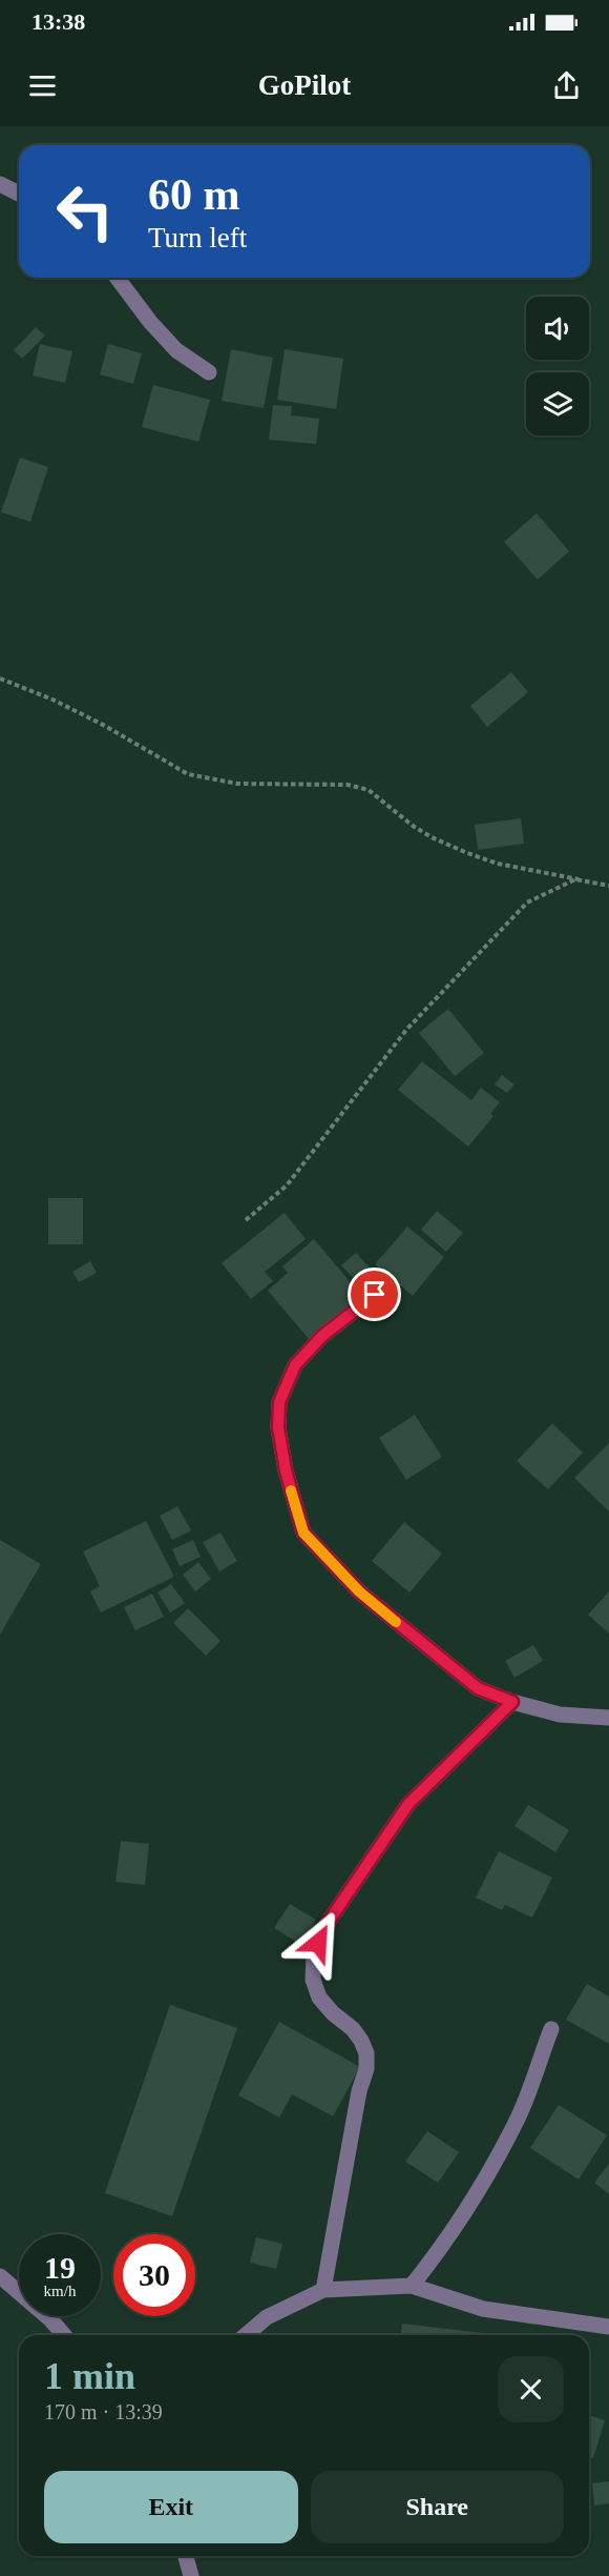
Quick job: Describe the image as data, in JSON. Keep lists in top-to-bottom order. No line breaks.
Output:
{"page":{"status":"13:38","header":"GoPilot","turn":["60 m","Turn left"],"speed":"19 km/h","limit":"30","heading":["1 min","170 m · 13:39"],"buttons":["Exit","Share"]}}
